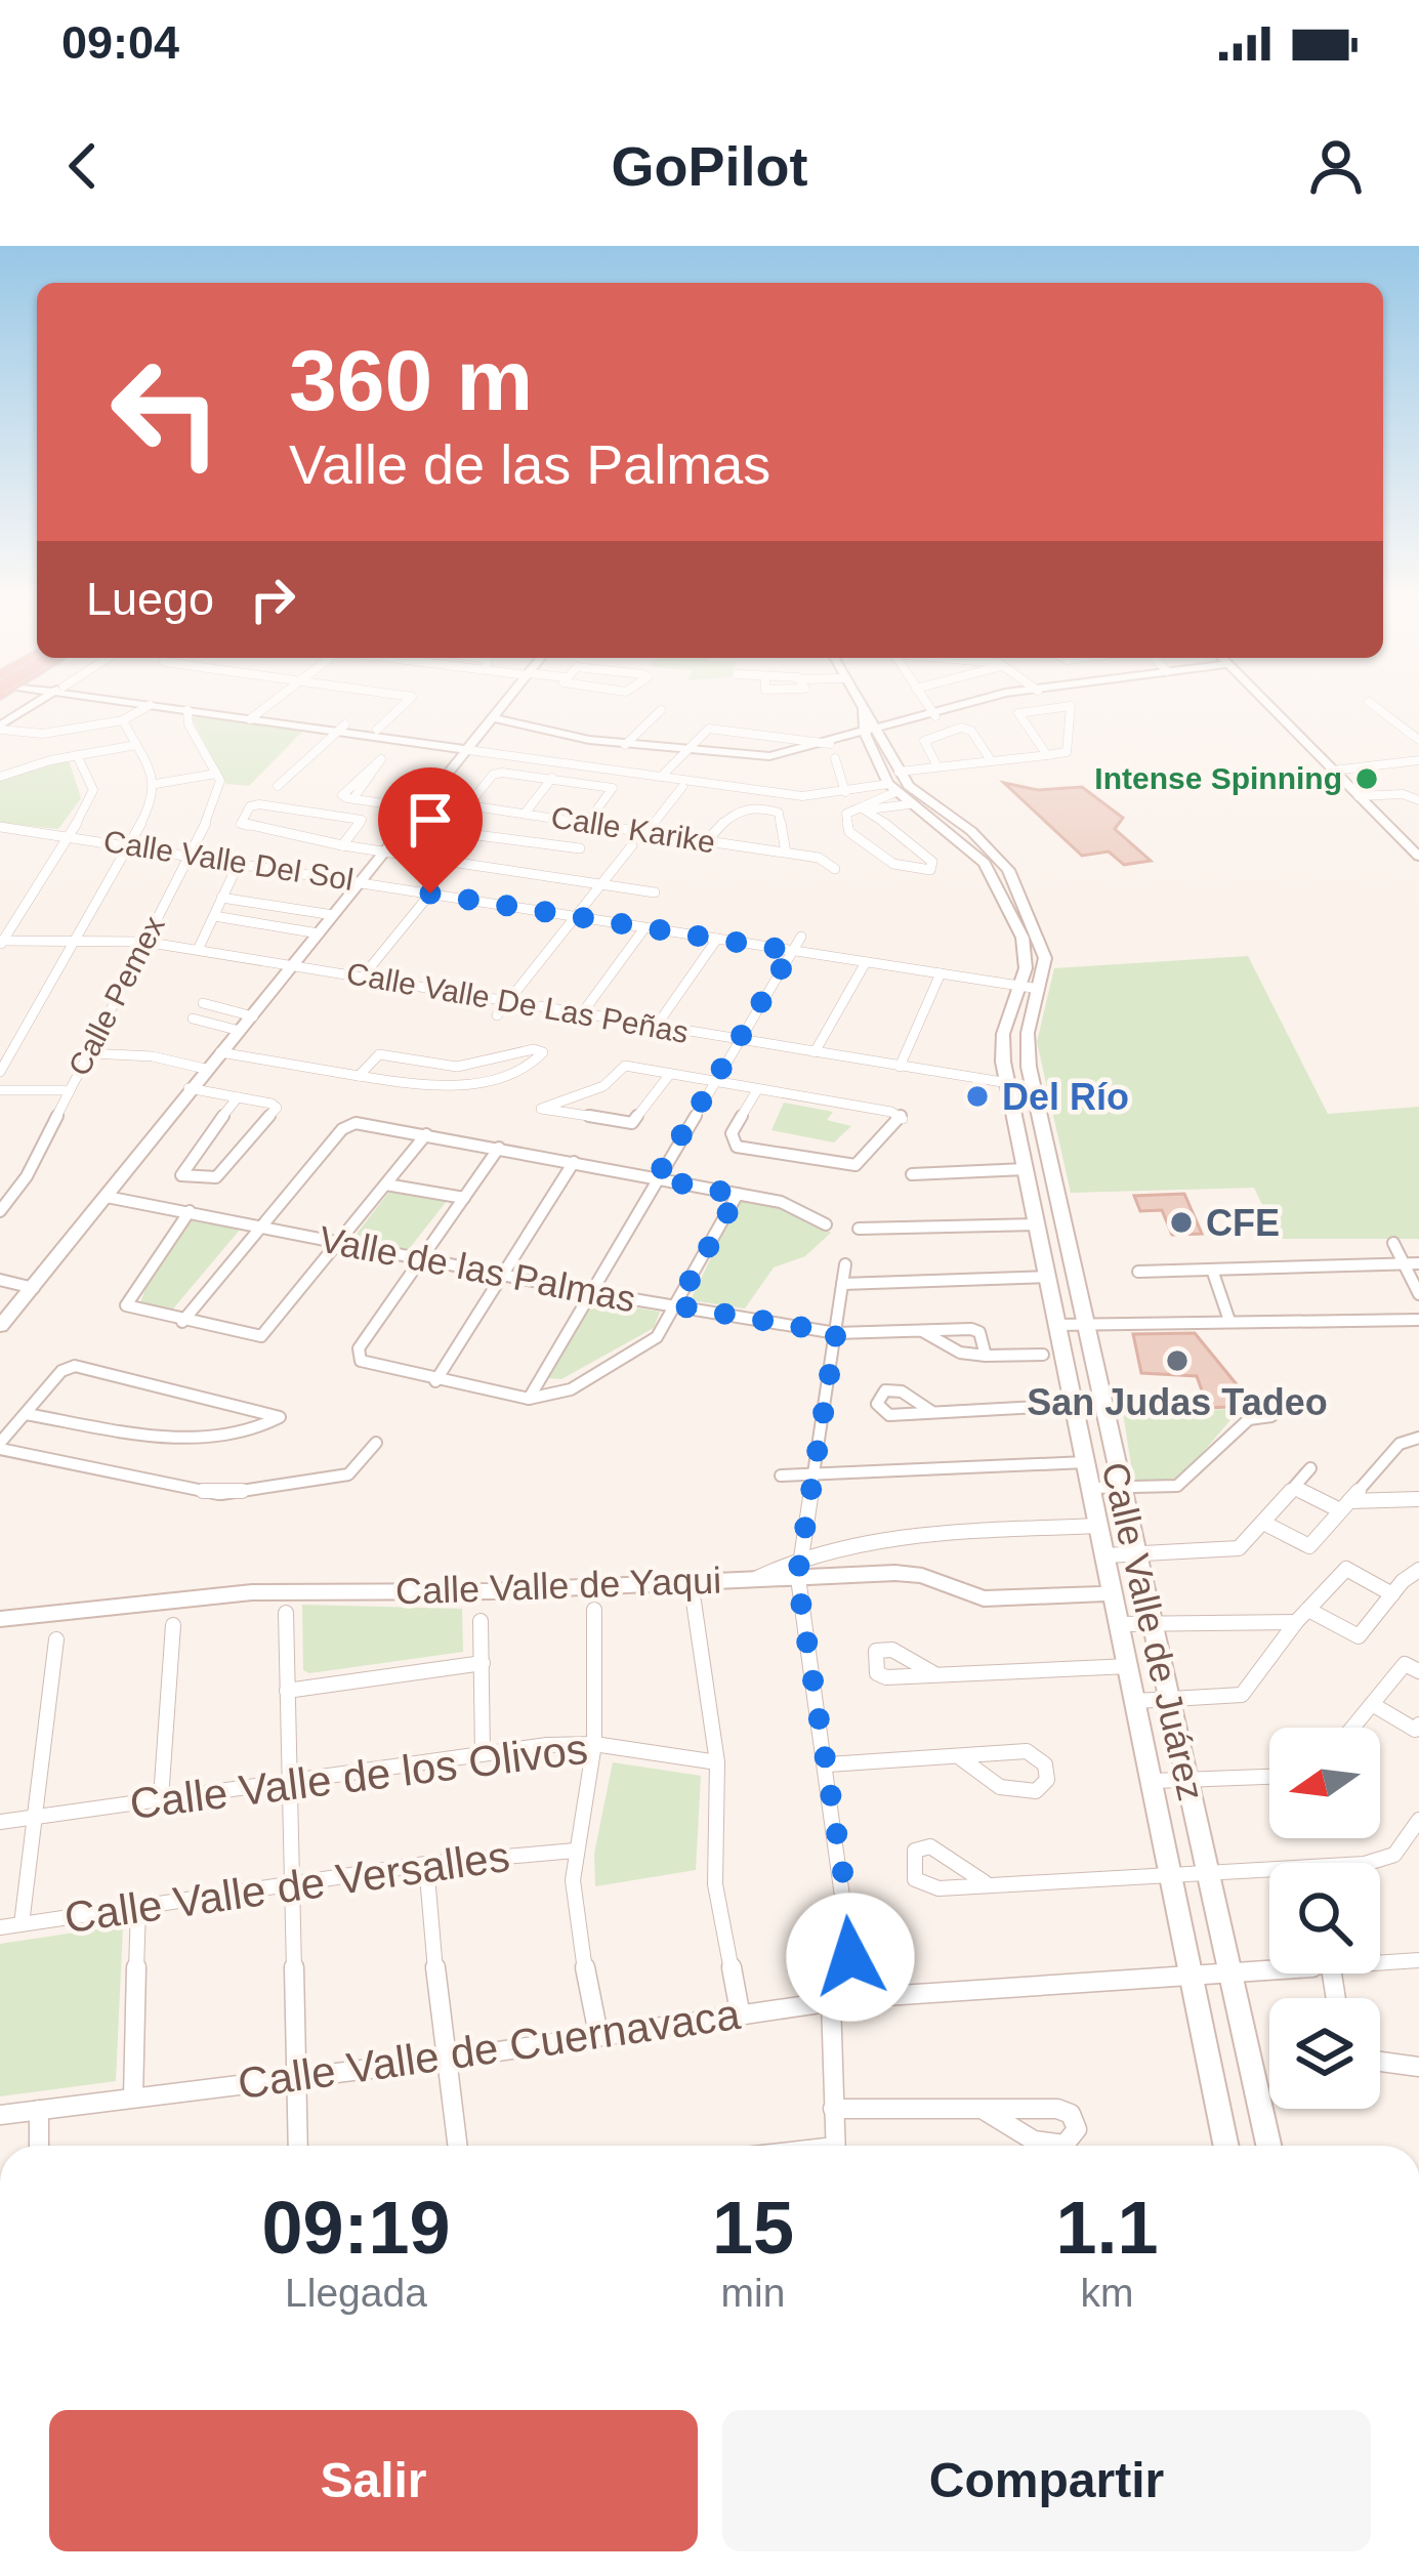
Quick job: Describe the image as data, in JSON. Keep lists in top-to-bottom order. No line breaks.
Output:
{"streets":{"street":["Calle Karike","Calle Valle Del Sol","Calle Pemex","Calle Valle De Las Peñas","Valle de las Palmas","Calle Valle de Yaqui","Calle Valle de Juárez","Calle Valle de los Olivos","Calle Valle de Versalles","Calle Valle de Cuernavaca"]},"crossings":[["Calle Valle Del Sol","Calle Pemex"],["Calle Valle Del Sol","Calle Valle de Juárez"],["Calle Pemex","Calle Valle De Las Peñas"],["Calle Valle De Las Peñas","Calle Valle de Juárez"],["Calle Valle de Yaqui","Calle Valle de Juárez"],["Calle Valle de Juárez","Calle Valle de Cuernavaca"]],"places":["Intense Spinning","Del Río","CFE","San Judas Tadeo"],"north":"left","page":{"status":"09:04","header":"GoPilot","turn":["360 m","Valle de las Palmas"],"then":"Luego","eta":["09:19","Llegada","15","min","1.1","km"],"buttons":["Salir","Compartir"]}}
